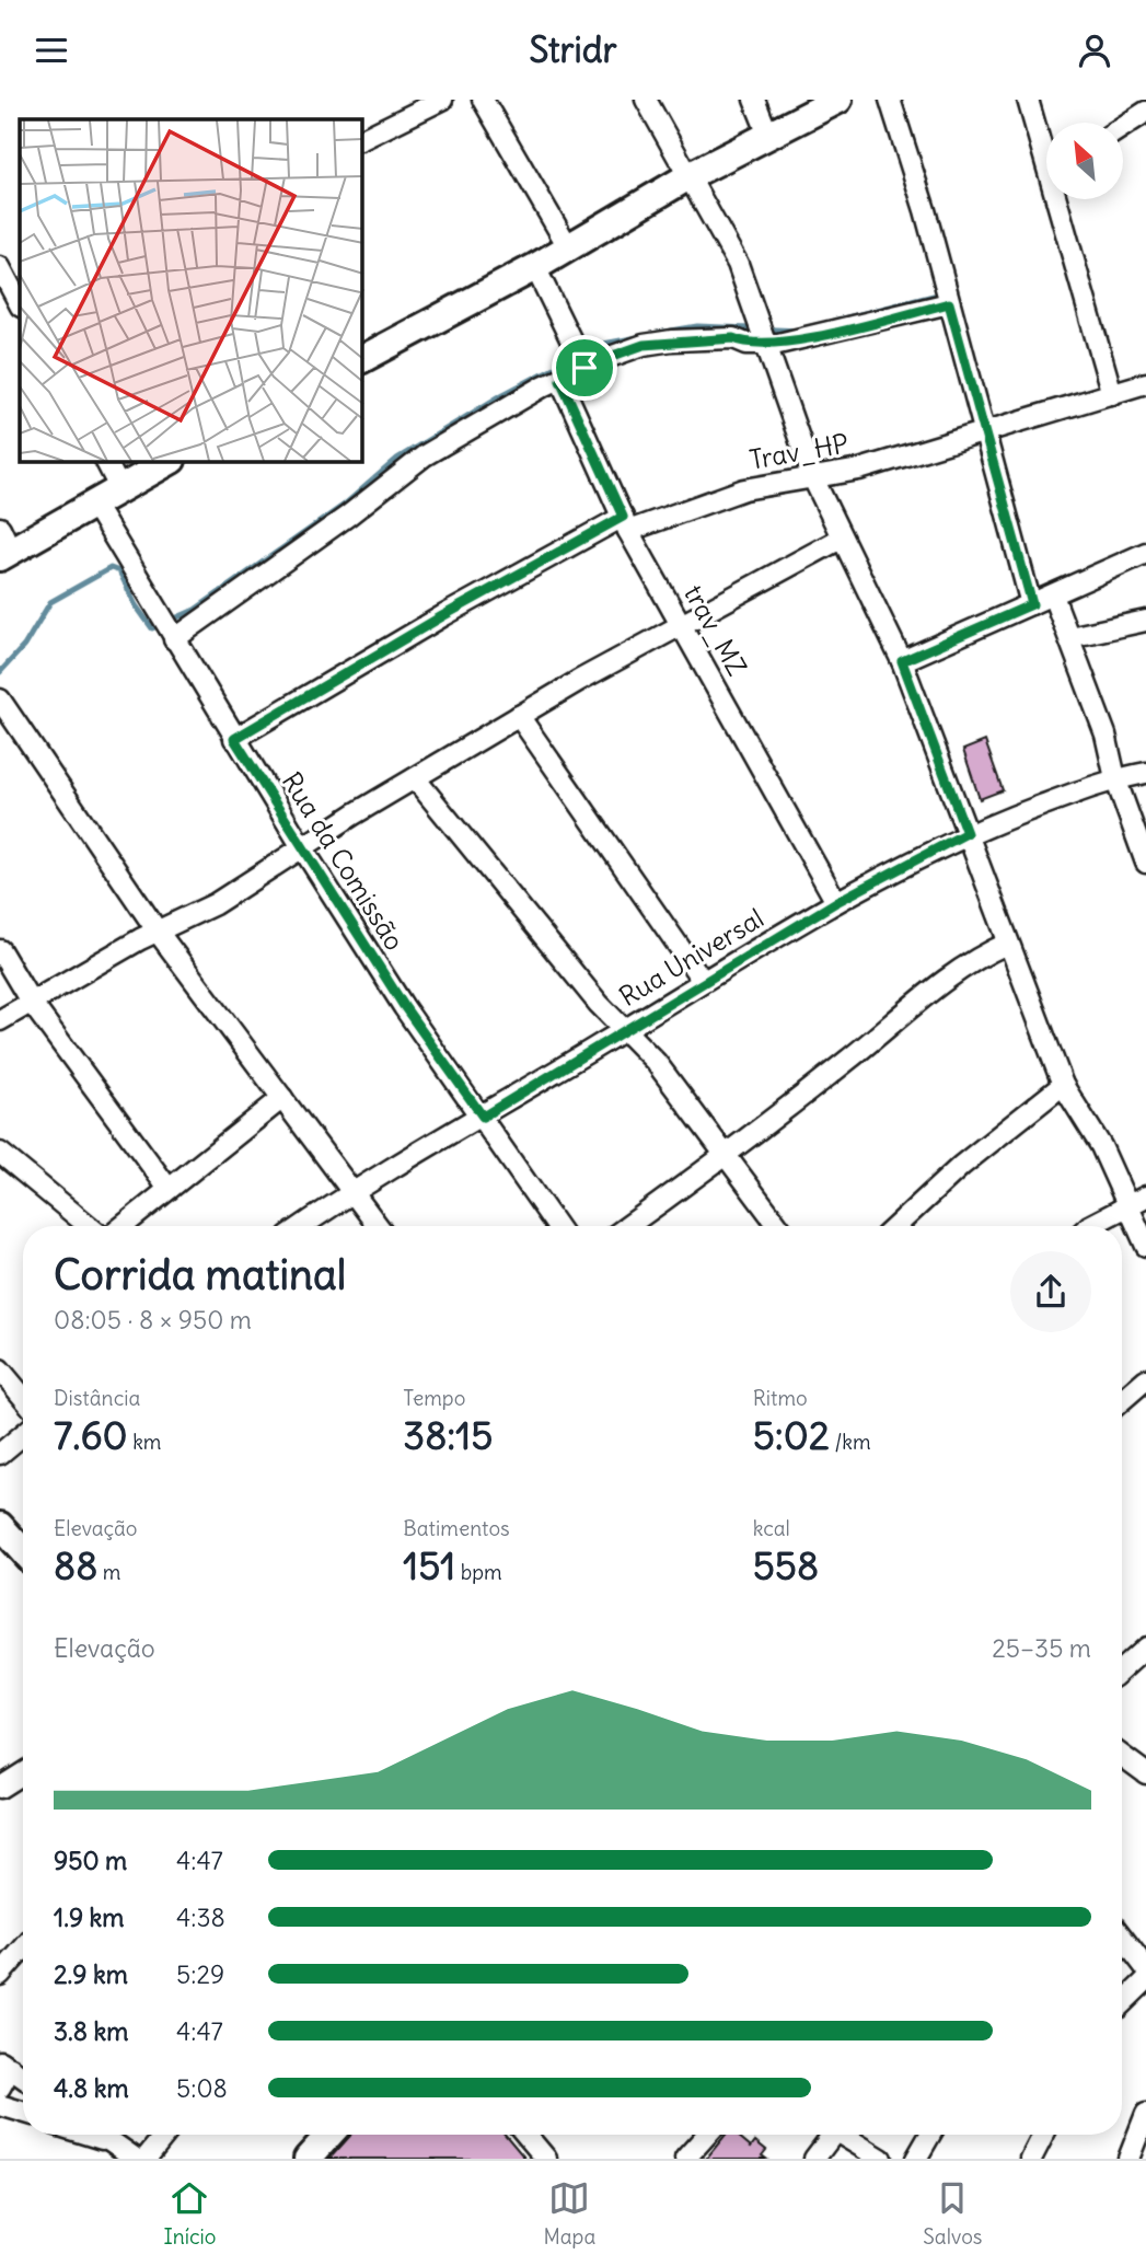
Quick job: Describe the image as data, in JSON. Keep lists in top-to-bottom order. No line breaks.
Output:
{"streets":{"street":["Trav_HP","trav_MZ","Rua da Comissão","Rua Universal"]},"crossings":[["Trav_HP","trav_MZ"],["Trav_HP","Rua da Comissão"],["trav_MZ","Rua Universal"],["Rua da Comissão","Rua Universal"]],"north":"top left","page":{"header":"Stridr","heading":["Corrida matinal","08:05 · 8 × 950 m"],"stats":[["Distância","7.60 km"],["Tempo","38:15"],["Ritmo","5:02 /km"],["Elevação","88 m"],["Batimentos","151 bpm"],["kcal","558"]],"chart":["Elevação","25–35 m"],"list":[{"name":"950 m","note":"4:47"},{"name":"1.9 km","note":"4:38"},{"name":"2.9 km","note":"5:29"},{"name":"3.8 km","note":"4:47"},{"name":"4.8 km","note":"5:08"}],"tabs":["Início","Mapa","Salvos"]}}
